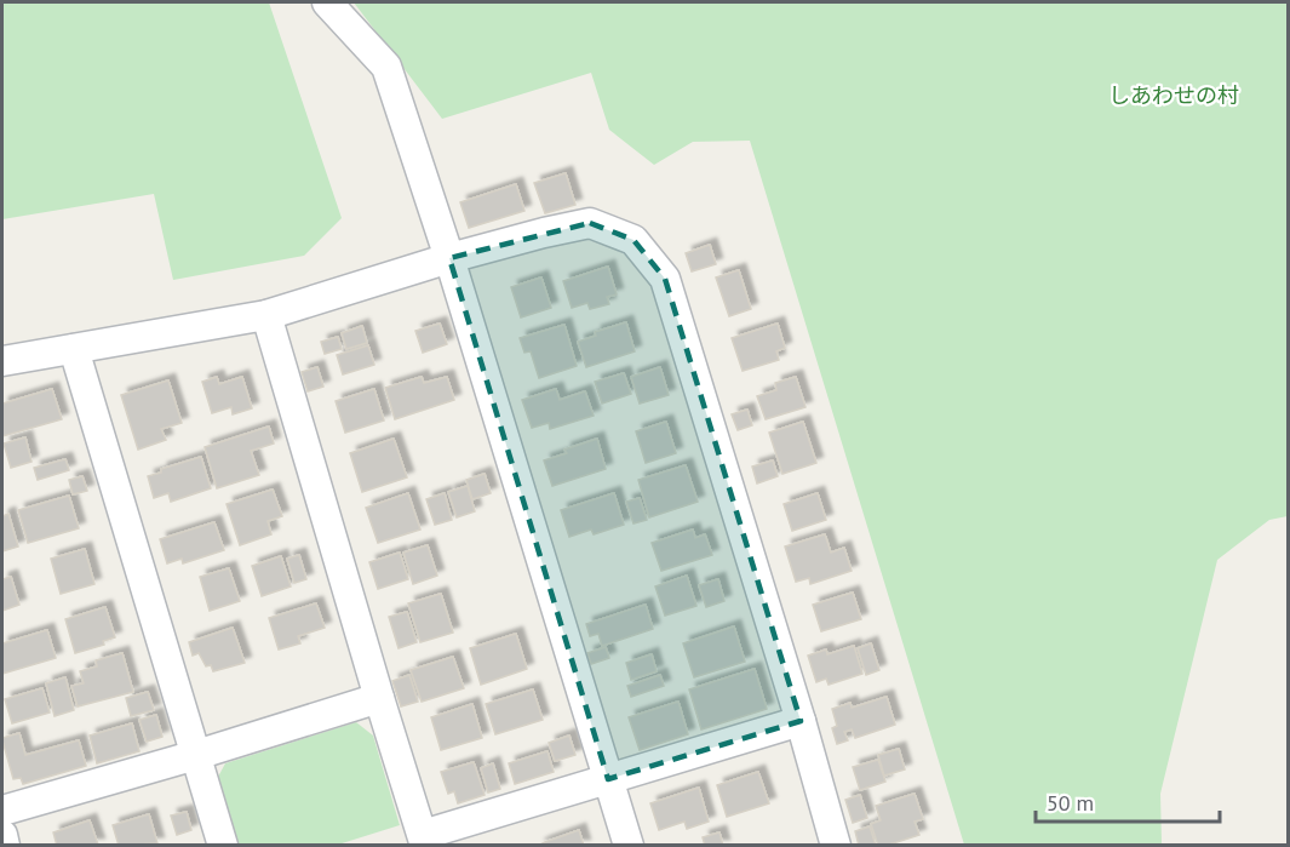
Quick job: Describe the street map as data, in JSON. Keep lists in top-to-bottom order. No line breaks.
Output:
{"parks":["しあわせの村"],"scale_bar":"50 m"}
